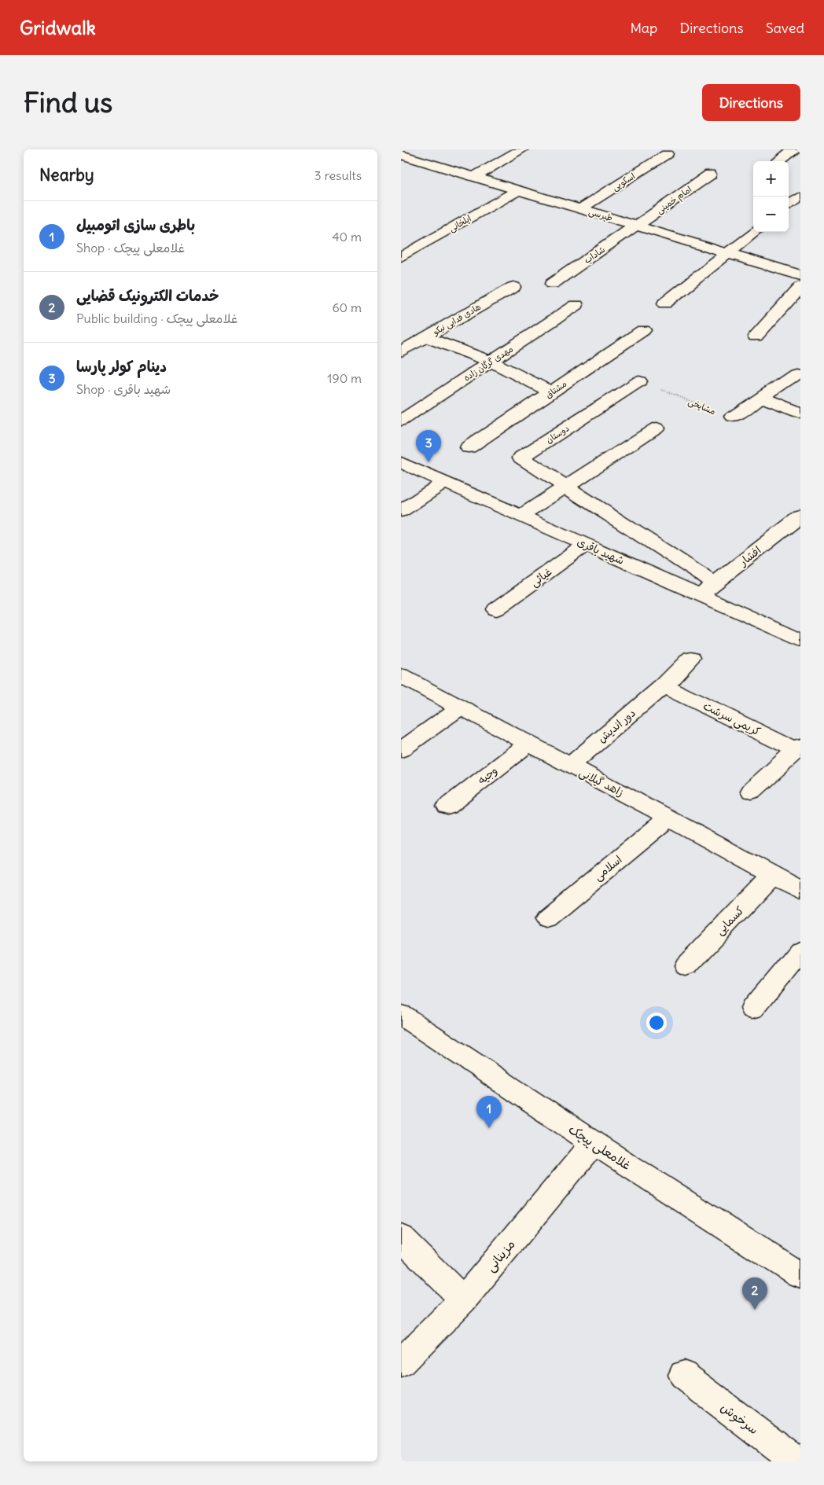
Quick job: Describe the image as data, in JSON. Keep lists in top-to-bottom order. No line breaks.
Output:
{"streets":{"street":["اسکویی","امام خمینی","طبرسی","ایلخانی","شاداب","هادی فدایی نیکو","مهدی گرگان زاده","مشتاق","دوستان","شهید باقری","افشار","غیائی","کریمی سرشت","دور اندیش","وجیه","زاهد گیلانی","اسلامی","کسمایی","غلامعلی پیچک","مزینانی","سرخوش"],"path":["مشایخی"]},"crossings":[["اسکویی","طبرسی"],["امام خمینی","طبرسی"],["امام خمینی","شاداب"],["طبرسی","ایلخانی"],["طبرسی","شاداب"],["مشایخی","دوستان"],["دوستان","افشار"],["شهید باقری","افشار"],["شهید باقری","غیائی"],["کریمی سرشت","دور اندیش"],["دور اندیش","زاهد گیلانی"],["وجیه","زاهد گیلانی"],["زاهد گیلانی","اسلامی"],["زاهد گیلانی","کسمایی"],["غلامعلی پیچک","مزینانی"]],"page":{"header":"Gridwalk","nav":["Map","Directions","Saved"],"buttons":"Directions","title":"Find us","heading":["Nearby","3 results"],"map_buttons":["+","−"],"list":[{"mark":"1","name":"باطری سازی اتومبیل","note":"Shop · غلامعلی پیچک","value":"40 m"},{"mark":"2","name":"خدمات الکترونیک قضایی","note":"Public building · غلامعلی پیچک","value":"60 m"},{"mark":"3","name":"دینام کولر پارسا","note":"Shop · شهید باقری","value":"190 m"}],"pins":["3","1","2"]}}
